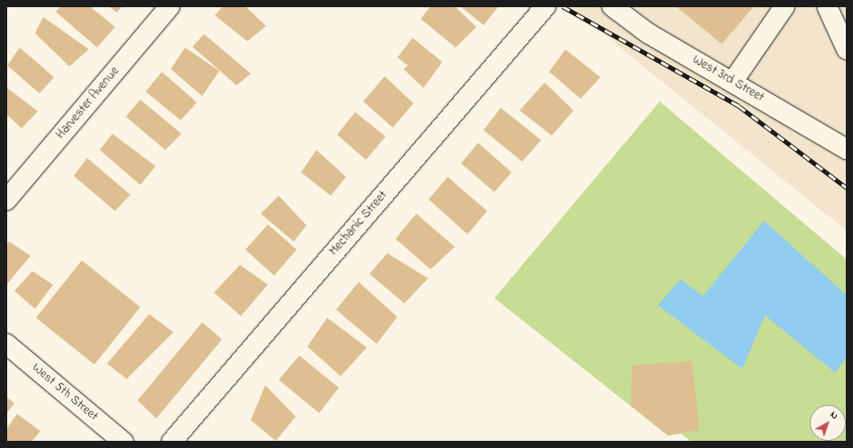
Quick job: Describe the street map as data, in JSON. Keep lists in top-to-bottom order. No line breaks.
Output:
{"streets":{"street":["West 3rd Street","Harvester Avenue","Mechanic Street","West 5th Street"]},"north":"top right"}
